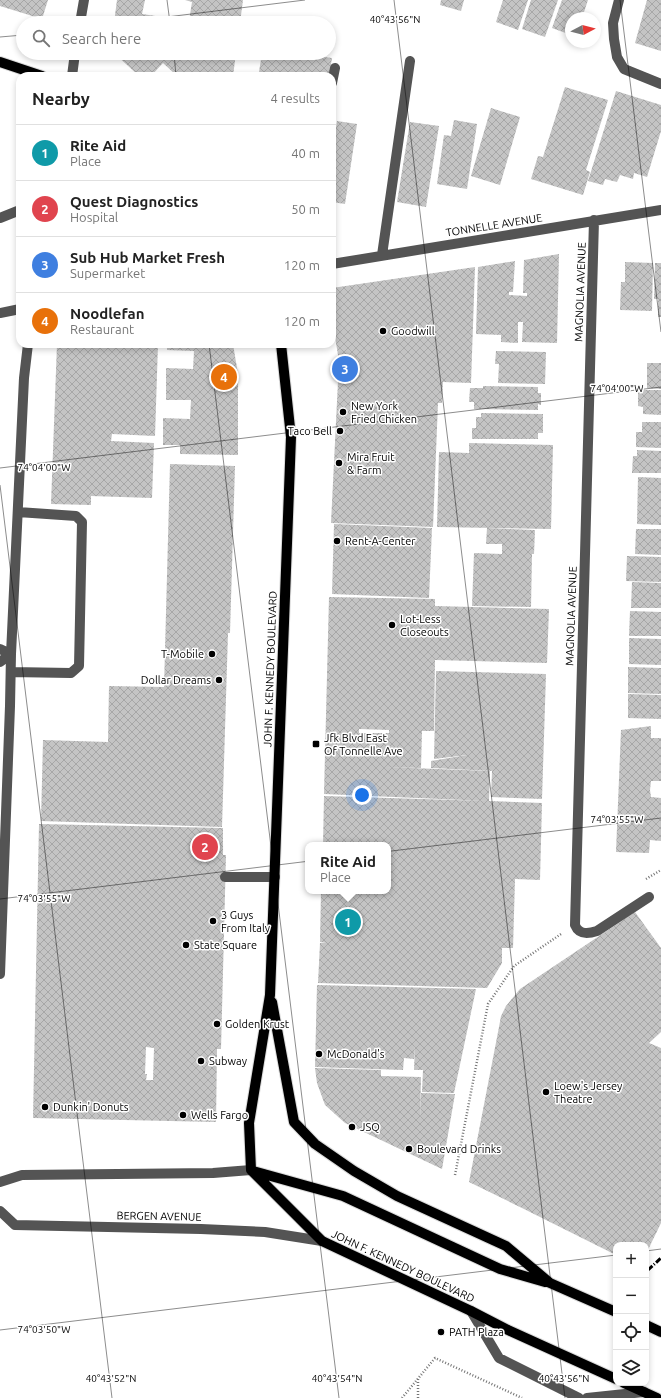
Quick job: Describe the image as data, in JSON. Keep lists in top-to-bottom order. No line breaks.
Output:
{"streets":{"main road":["JOHN F. KENNEDY BOULEVARD"],"street":["TONNELLE AVENUE","MAGNOLIA AVENUE","BERGEN AVENUE"]},"crossings":[["TONNELLE AVENUE","MAGNOLIA AVENUE"],["JOHN F. KENNEDY BOULEVARD","BERGEN AVENUE"]],"places":{"other":["Goodwill","New York Fried Chicken","Taco Bell","Mira Fruit & Farm","Rent-A-Center","Lot-Less Closeouts","T-Mobile","Dollar Dreams","3 Guys From Italy","State Square","Golden Krust","McDonald's","Subway","Loew's Jersey Theatre","Dunkin' Donuts","Wells Fargo","JSQ","Boulevard Drinks","PATH Plaza"],"transit":["Jfk Blvd East Of Tonnelle Ave"]},"north":"right","page":{"search":"Search here","heading":["Nearby","4 results"],"list":[{"mark":"1","name":"Rite Aid","note":"Place","value":"40 m"},{"mark":"2","name":"Quest Diagnostics","note":"Hospital","value":"50 m"},{"mark":"3","name":"Sub Hub Market Fresh","note":"Supermarket","value":"120 m"},{"mark":"4","name":"Noodlefan","note":"Restaurant","value":"120 m"}],"pins":["3","4","2","1"],"popup":["Rite Aid","Place"],"map_buttons":["+","−"]},"coordinates":["40°43'56\"N","74°04'00\"W","74°03'55\"W","74°03'50\"W","40°43'52\"N","40°43'54\"N"]}
